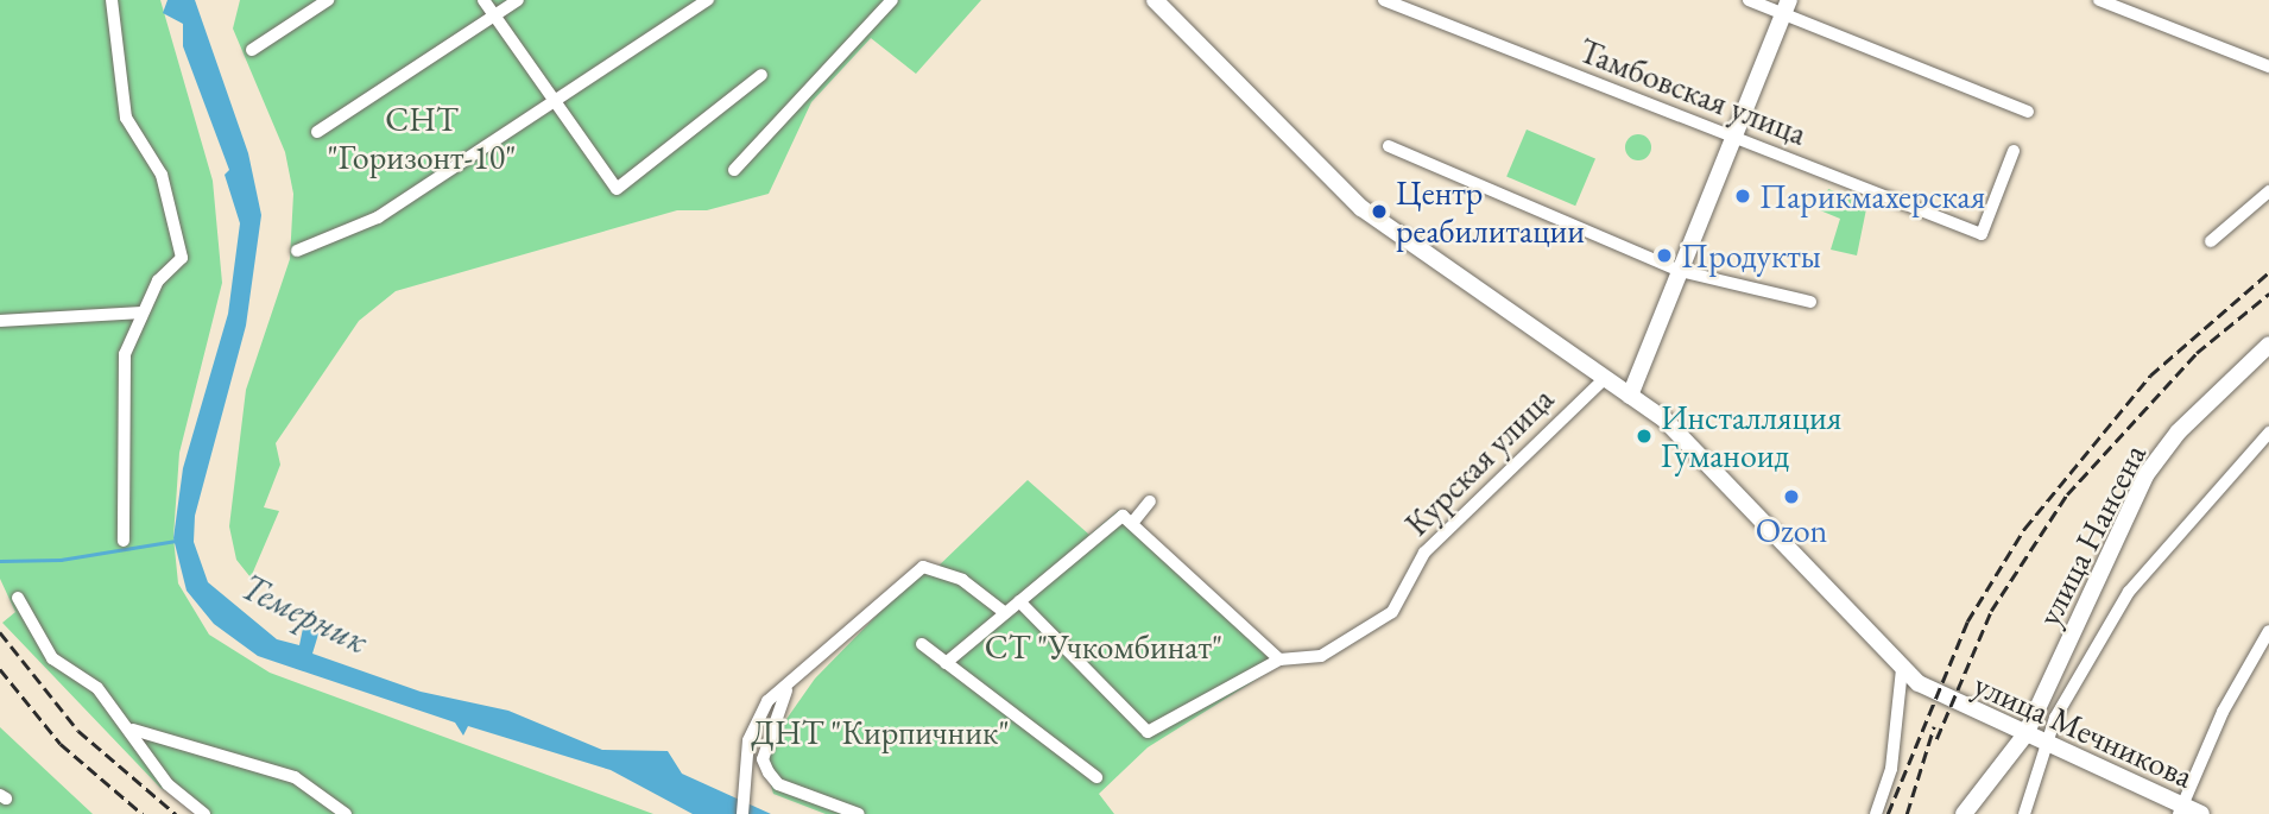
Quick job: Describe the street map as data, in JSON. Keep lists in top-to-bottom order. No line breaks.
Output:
{"streets":{"main road":["Курская улица","улица Нансена","улица Мечникова"],"street":["Тамбовская улица"]},"crossings":[["Курская улица","улица Мечникова"],["улица Нансена","улица Мечникова"]],"water":["Темерник"],"parks":["СНТ \"Горизонт-10\"","СТ \"Учкомбинат\"","ДНТ \"Кирпичник\""],"places":["Парикмахерская","Центр реабилитации","Продукты","Инсталляция Гуманоид","Ozon"]}
